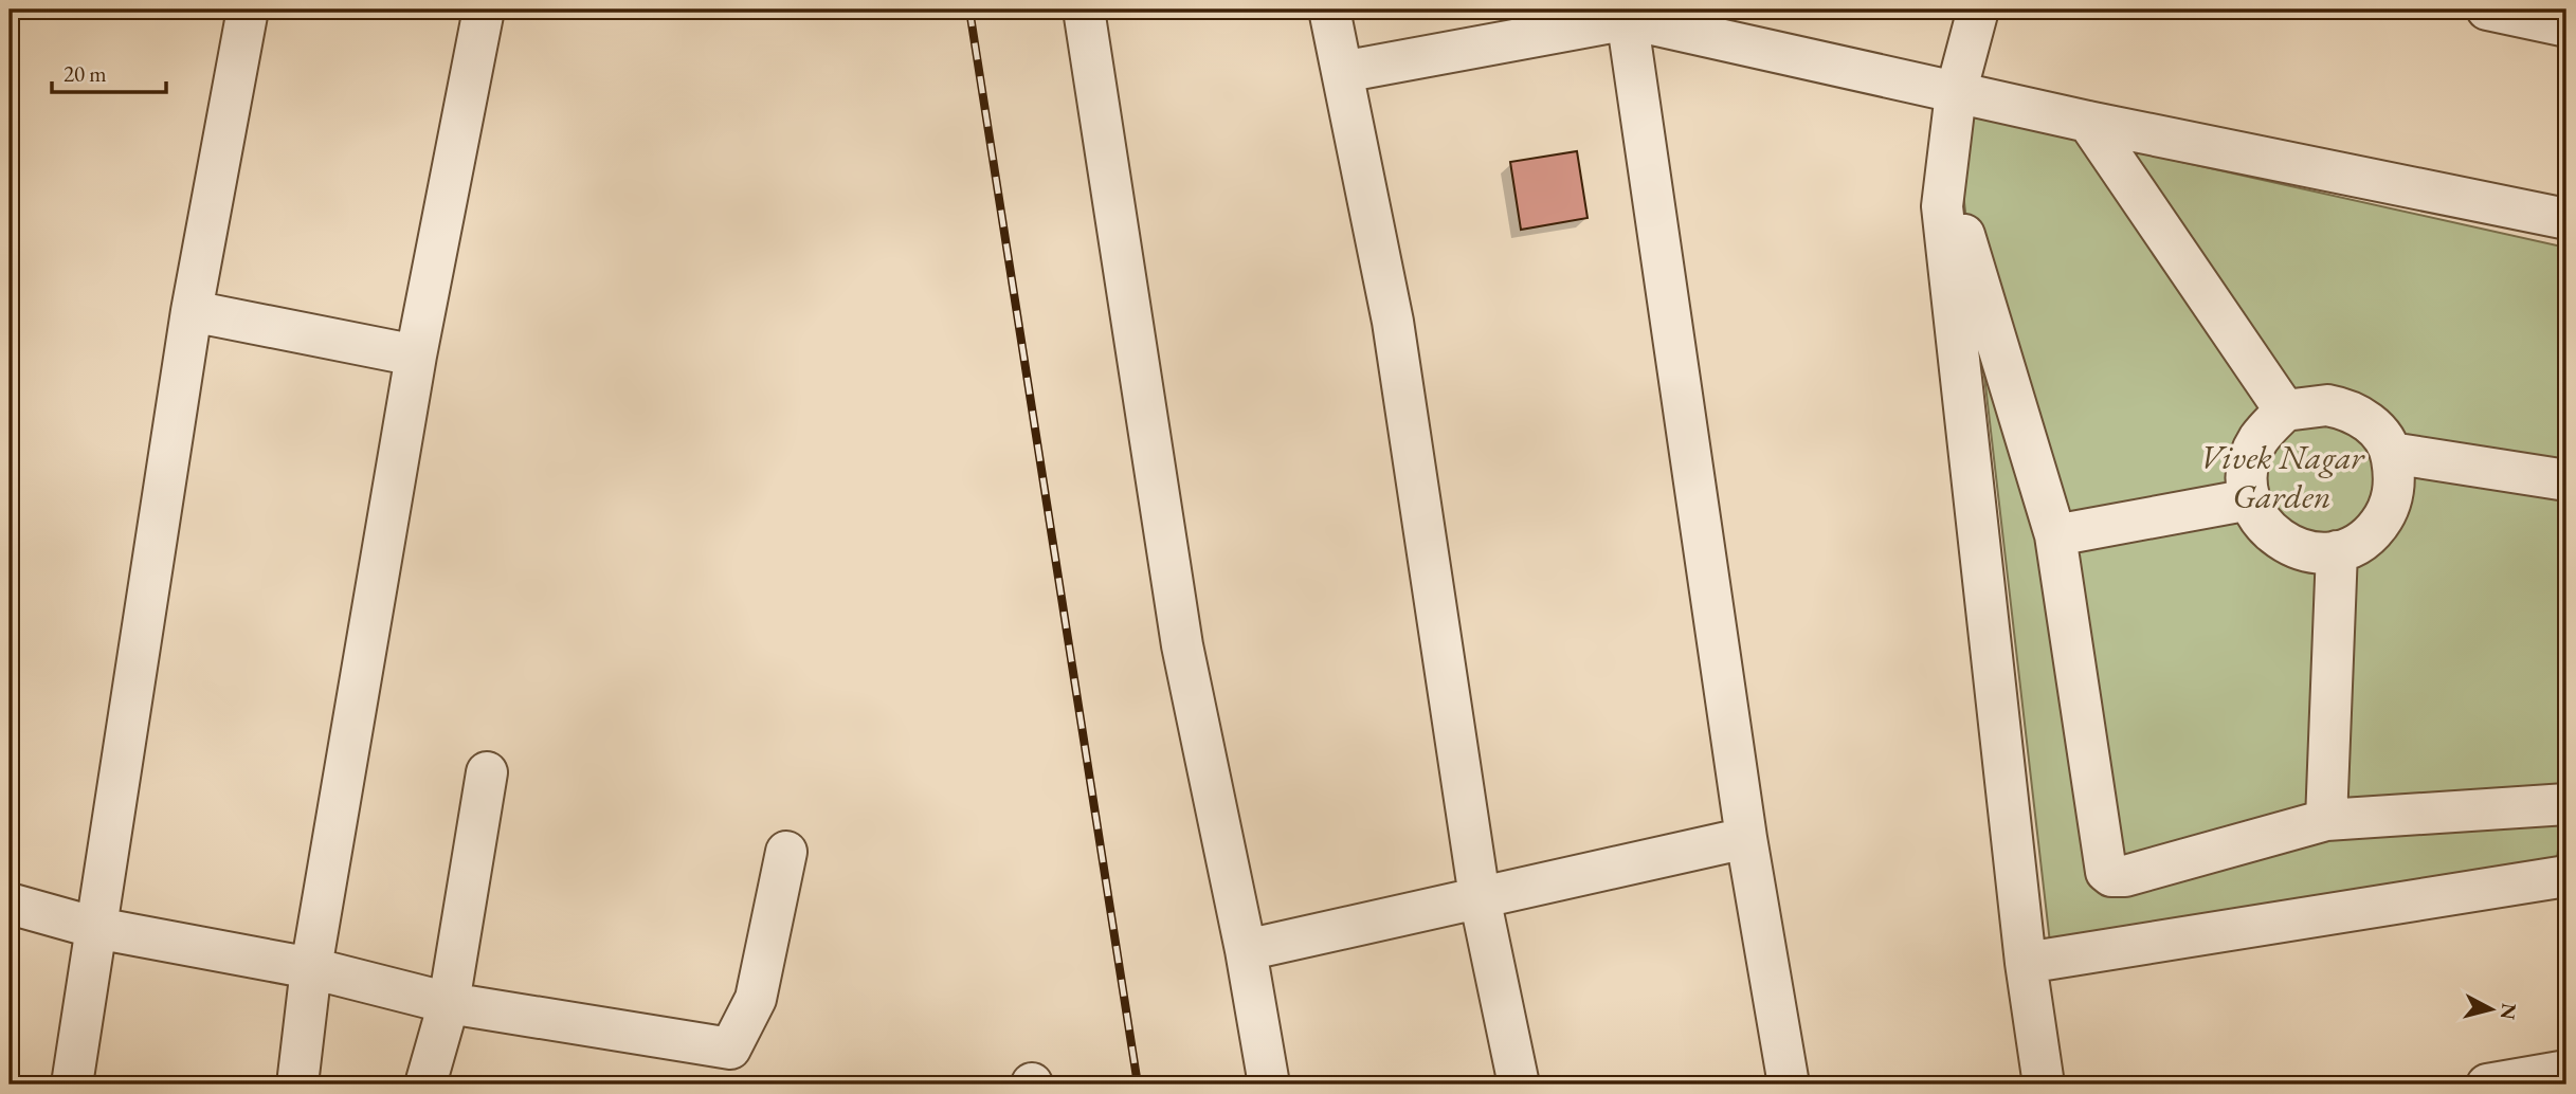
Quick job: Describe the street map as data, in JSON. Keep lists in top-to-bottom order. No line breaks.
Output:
{"parks":["Vivek Nagar Garden"],"scale_bar":"20 m","north":"right"}
